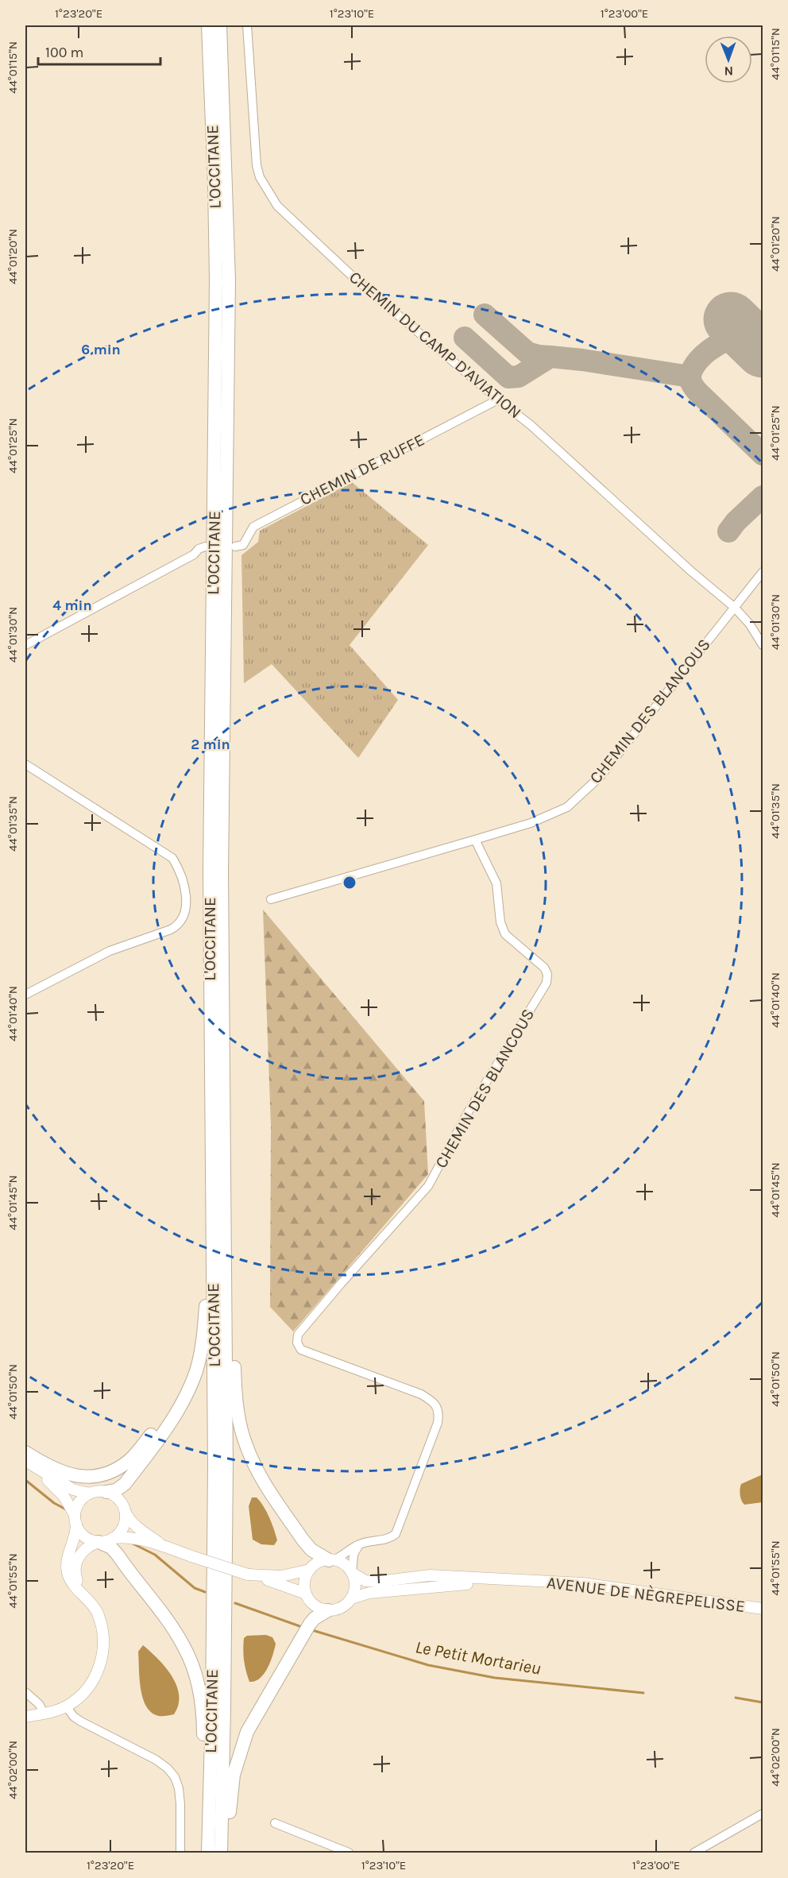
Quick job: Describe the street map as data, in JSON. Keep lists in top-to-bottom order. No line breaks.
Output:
{"streets":{"highway":["L'OCCITANE"],"main road":["AVENUE DE NÈGREPELISSE"],"street":["CHEMIN DU CAMP D'AVIATION","CHEMIN DE RUFFE","CHEMIN DES BLANCOUS"]},"crossings":[["CHEMIN DU CAMP D'AVIATION","CHEMIN DE RUFFE"],["CHEMIN DU CAMP D'AVIATION","CHEMIN DES BLANCOUS"],["CHEMIN DES BLANCOUS","AVENUE DE NÈGREPELISSE"]],"water":["Le Petit Mortarieu"],"scale_bar":"100 m","north":"bottom","coordinates":["1°23'20\"E","1°23'10\"E","1°23'00\"E","44°01'15\"N","44°01'20\"N","44°01'25\"N","44°01'30\"N","44°01'35\"N","44°01'40\"N","44°01'45\"N","44°01'50\"N","44°01'55\"N","44°02'00\"N"],"rings":["6 min","4 min","2 min"]}
